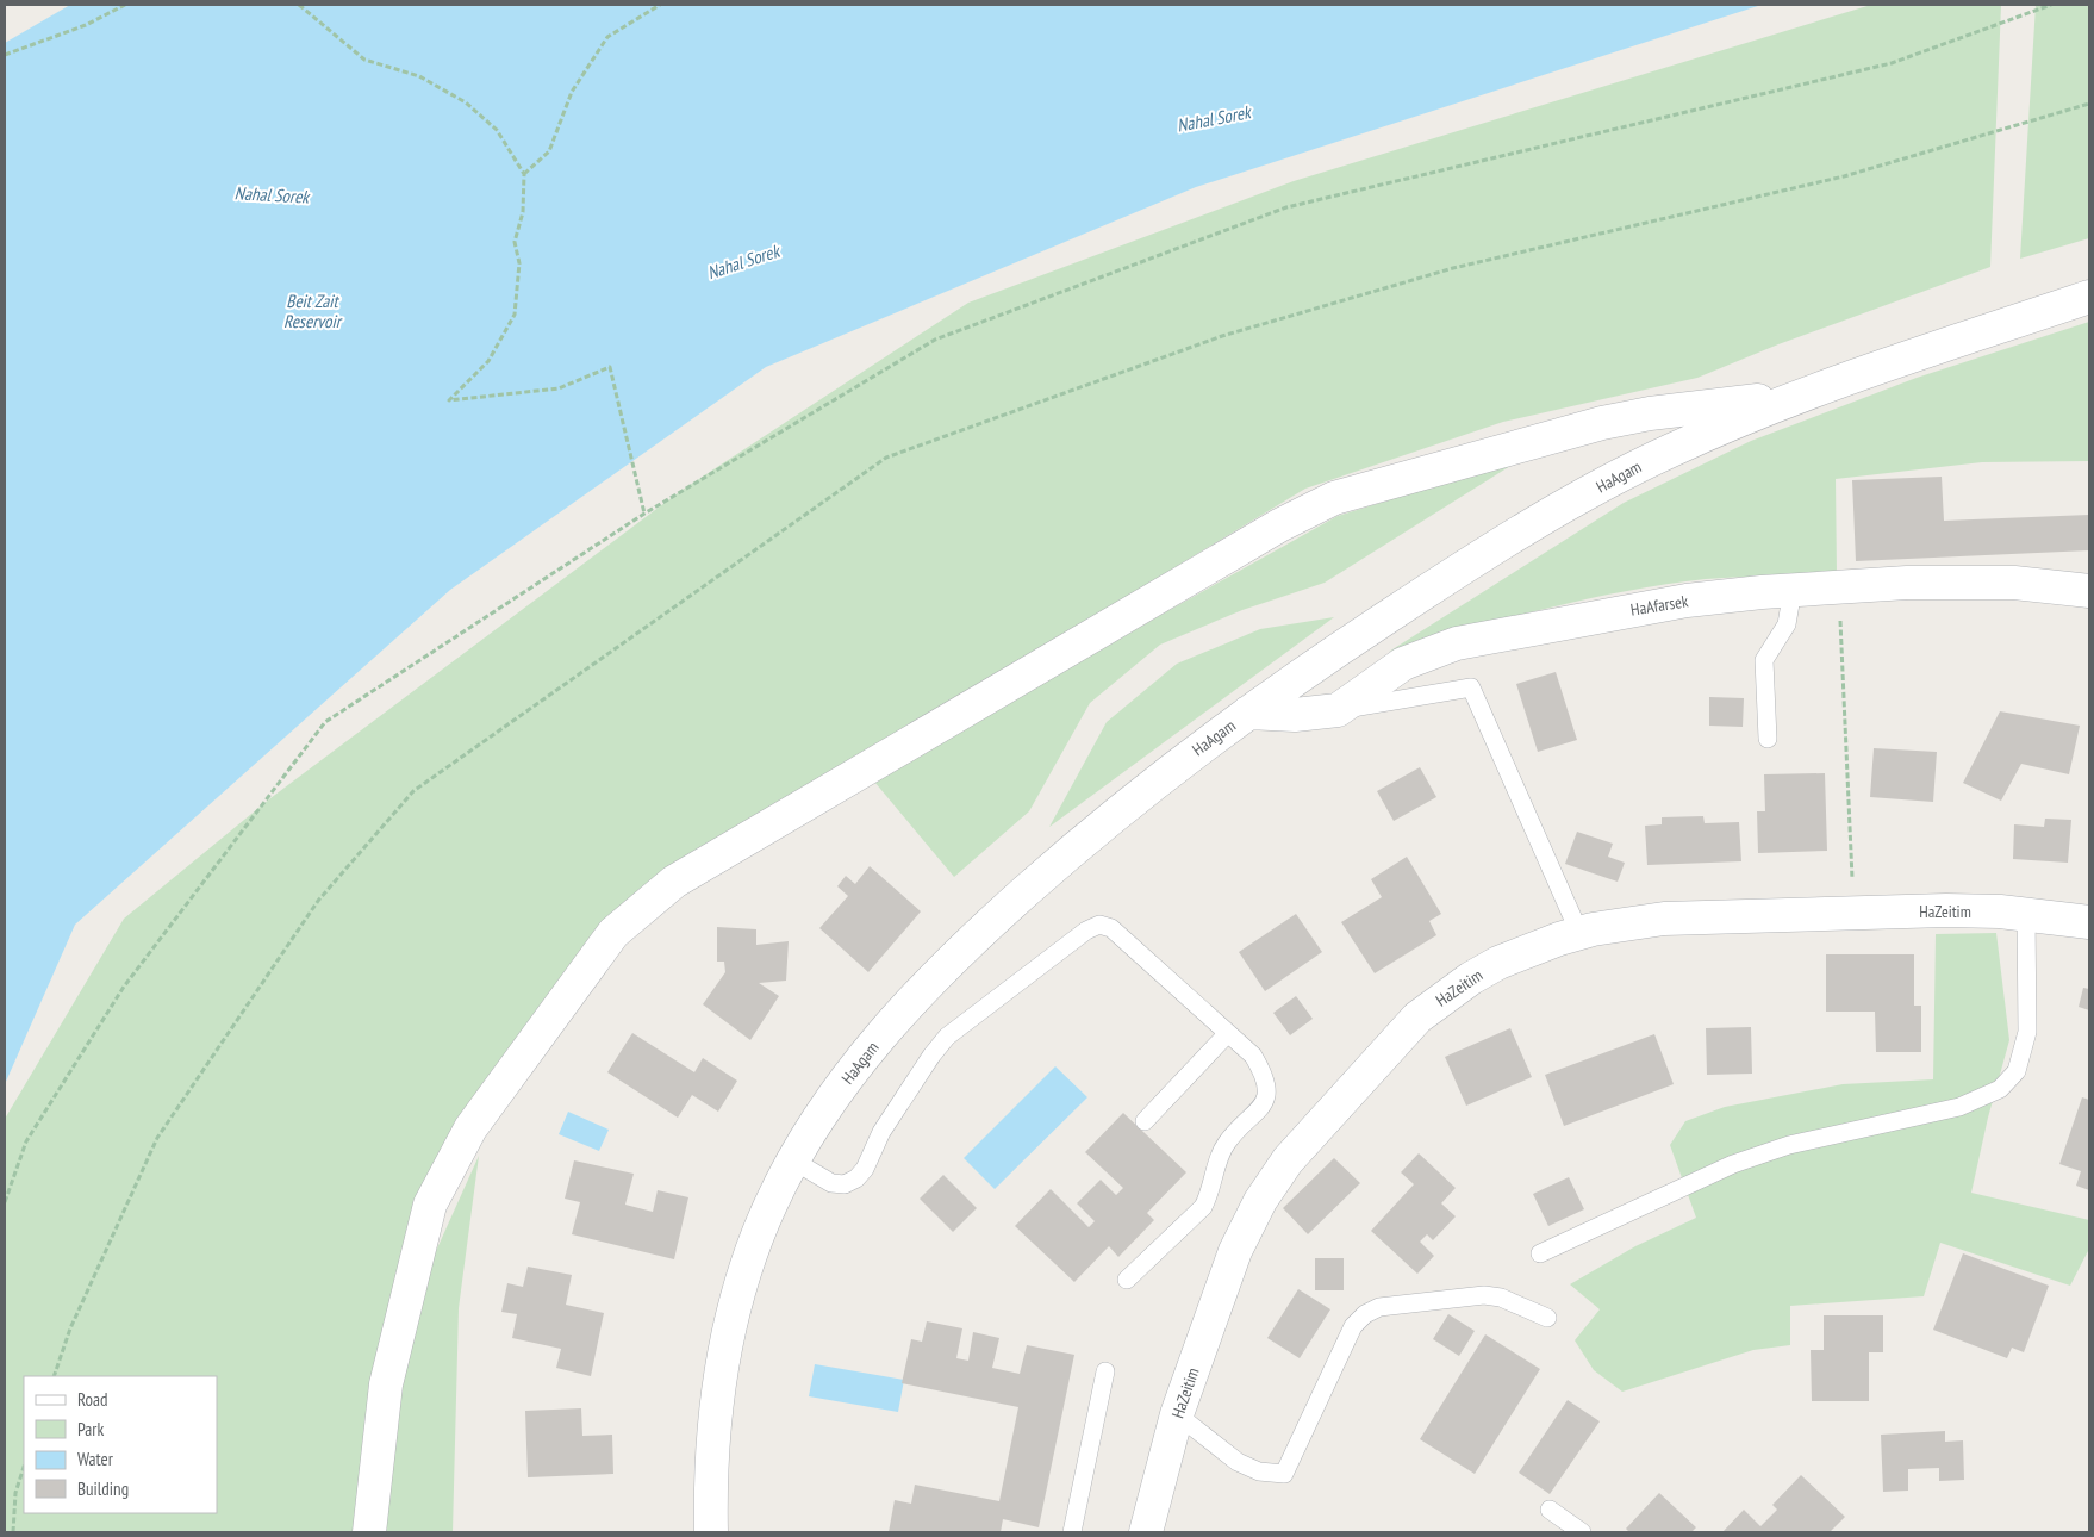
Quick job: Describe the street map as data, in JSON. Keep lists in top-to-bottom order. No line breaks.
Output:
{"streets":{"street":["HaAgam","HaAfarsek","HaZeitim"]},"crossings":[["HaAgam","HaAfarsek"]],"water":["Nahal Sorek","Beit Zait Reservoir"],"legend":["Road","Park","Water","Building"]}
